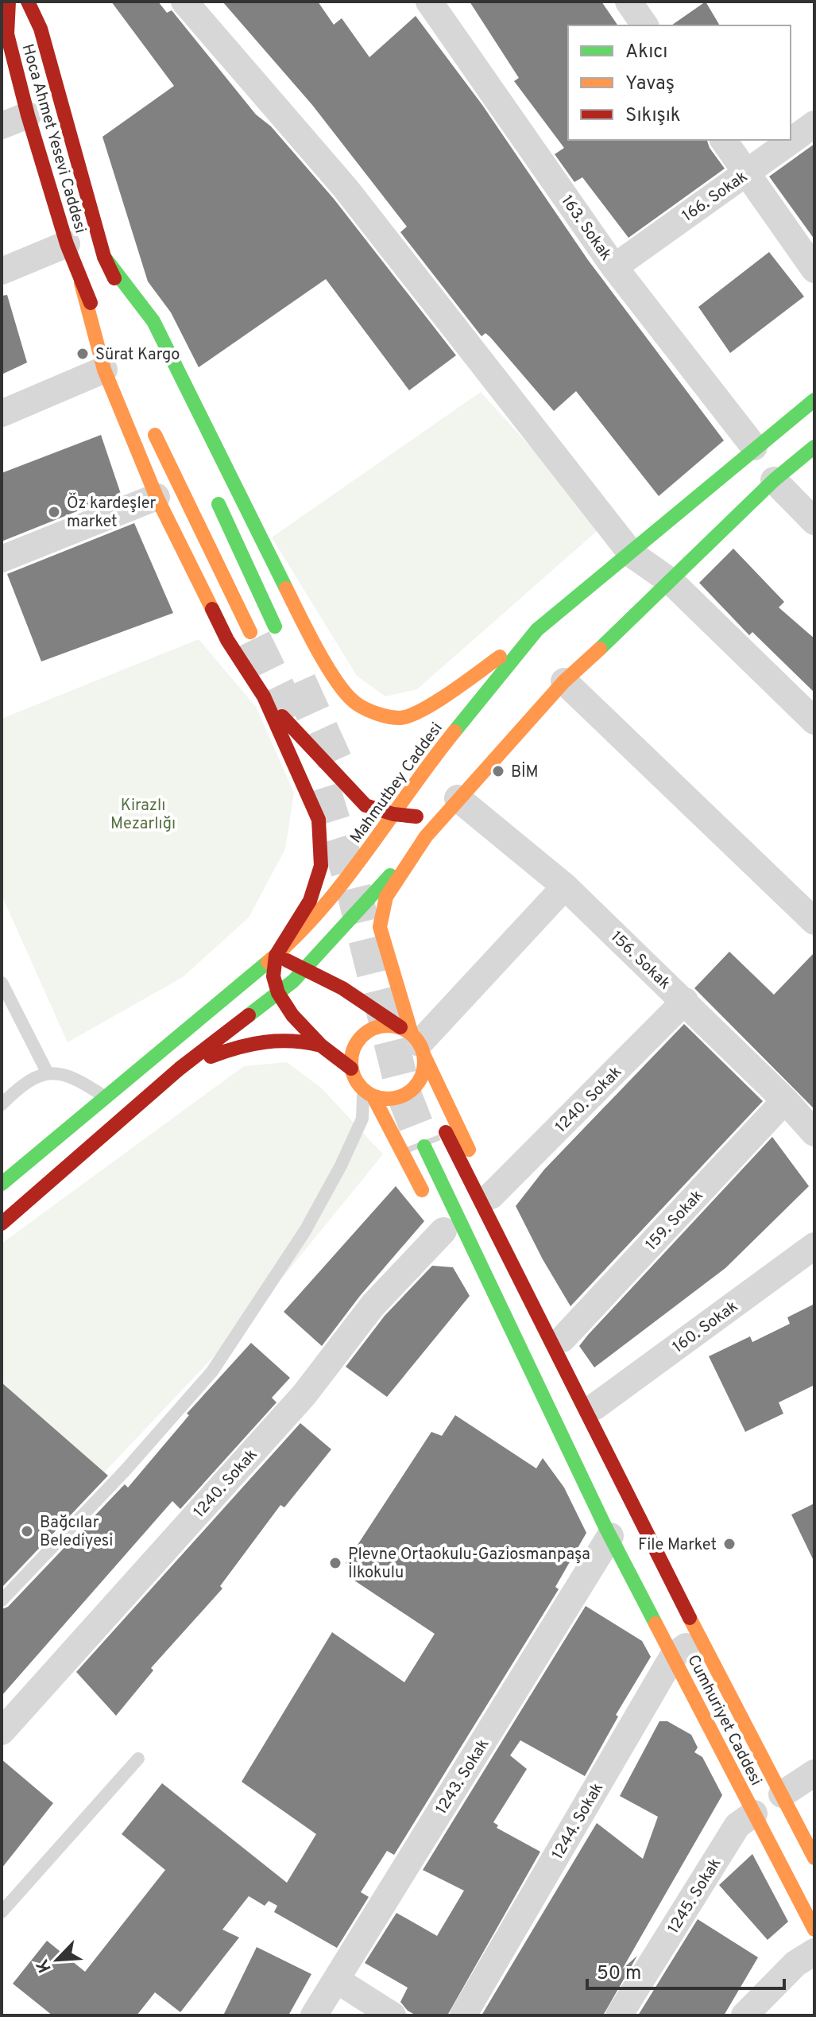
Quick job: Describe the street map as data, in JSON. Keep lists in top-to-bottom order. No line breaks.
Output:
{"streets":{"main road":["Hoca Ahmet Yesevi Caddesi","Mahmutbey Caddesi","Cumhuriyet Caddesi"],"street":["166. Sokak","163. Sokak","156. Sokak","1240. Sokak","159. Sokak","160. Sokak","1243. Sokak","1244. Sokak","1245. Sokak"]},"crossings":[["166. Sokak","163. Sokak"],["163. Sokak","Mahmutbey Caddesi"],["156. Sokak","1240. Sokak"],["156. Sokak","159. Sokak"],["Cumhuriyet Caddesi","1243. Sokak"],["Cumhuriyet Caddesi","1244. Sokak"],["Cumhuriyet Caddesi","1245. Sokak"]],"parks":["Kirazlı Mezarlığı"],"places":["Sürat Kargo","Öz kardeşler market","BİM","Bağcılar Belediyesi","File Market","Plevne Ortaokulu-Gaziosmanpaşa İlkokulu"],"legend":["Akıcı","Yavaş","Sıkışık"],"scale_bar":"50 m","north":"bottom left"}
